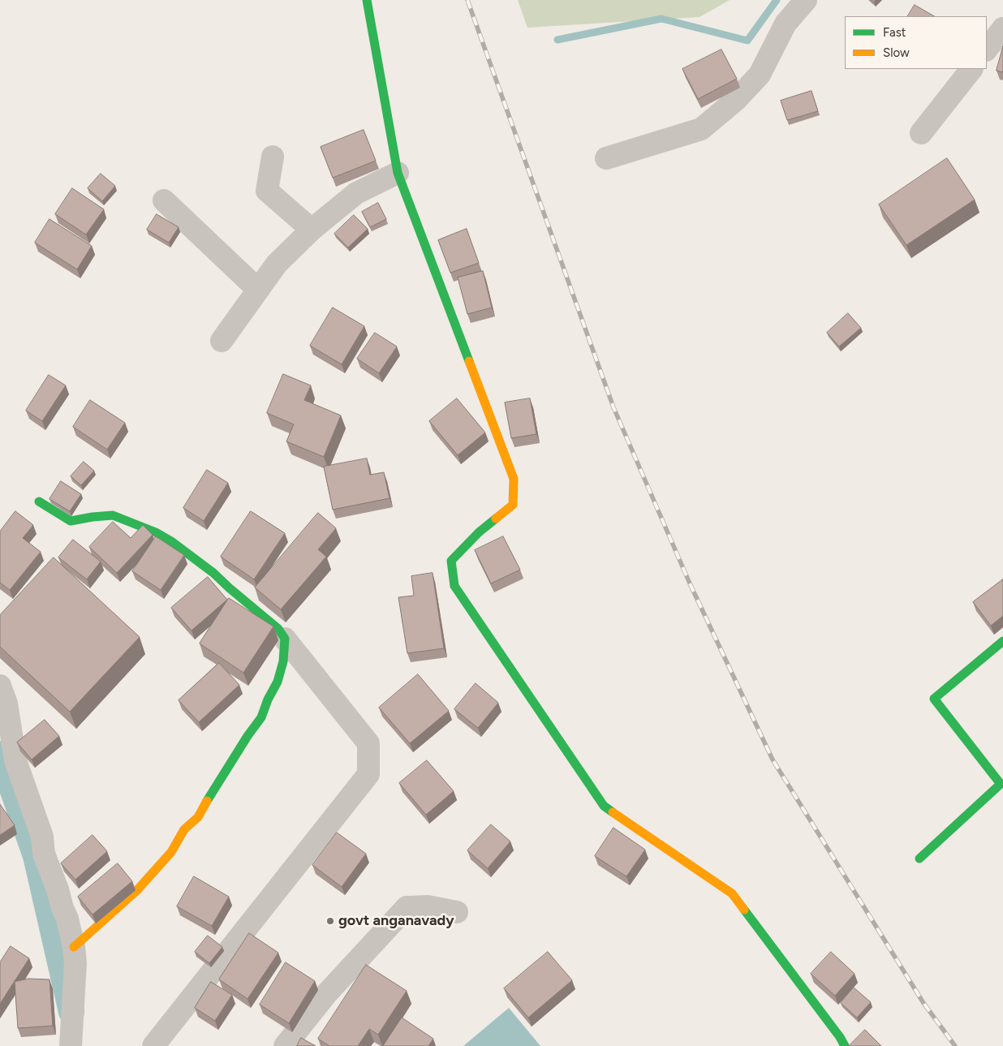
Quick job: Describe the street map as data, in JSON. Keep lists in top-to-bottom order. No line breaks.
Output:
{"places":["govt anganavady"],"legend":["Fast","Slow"]}
